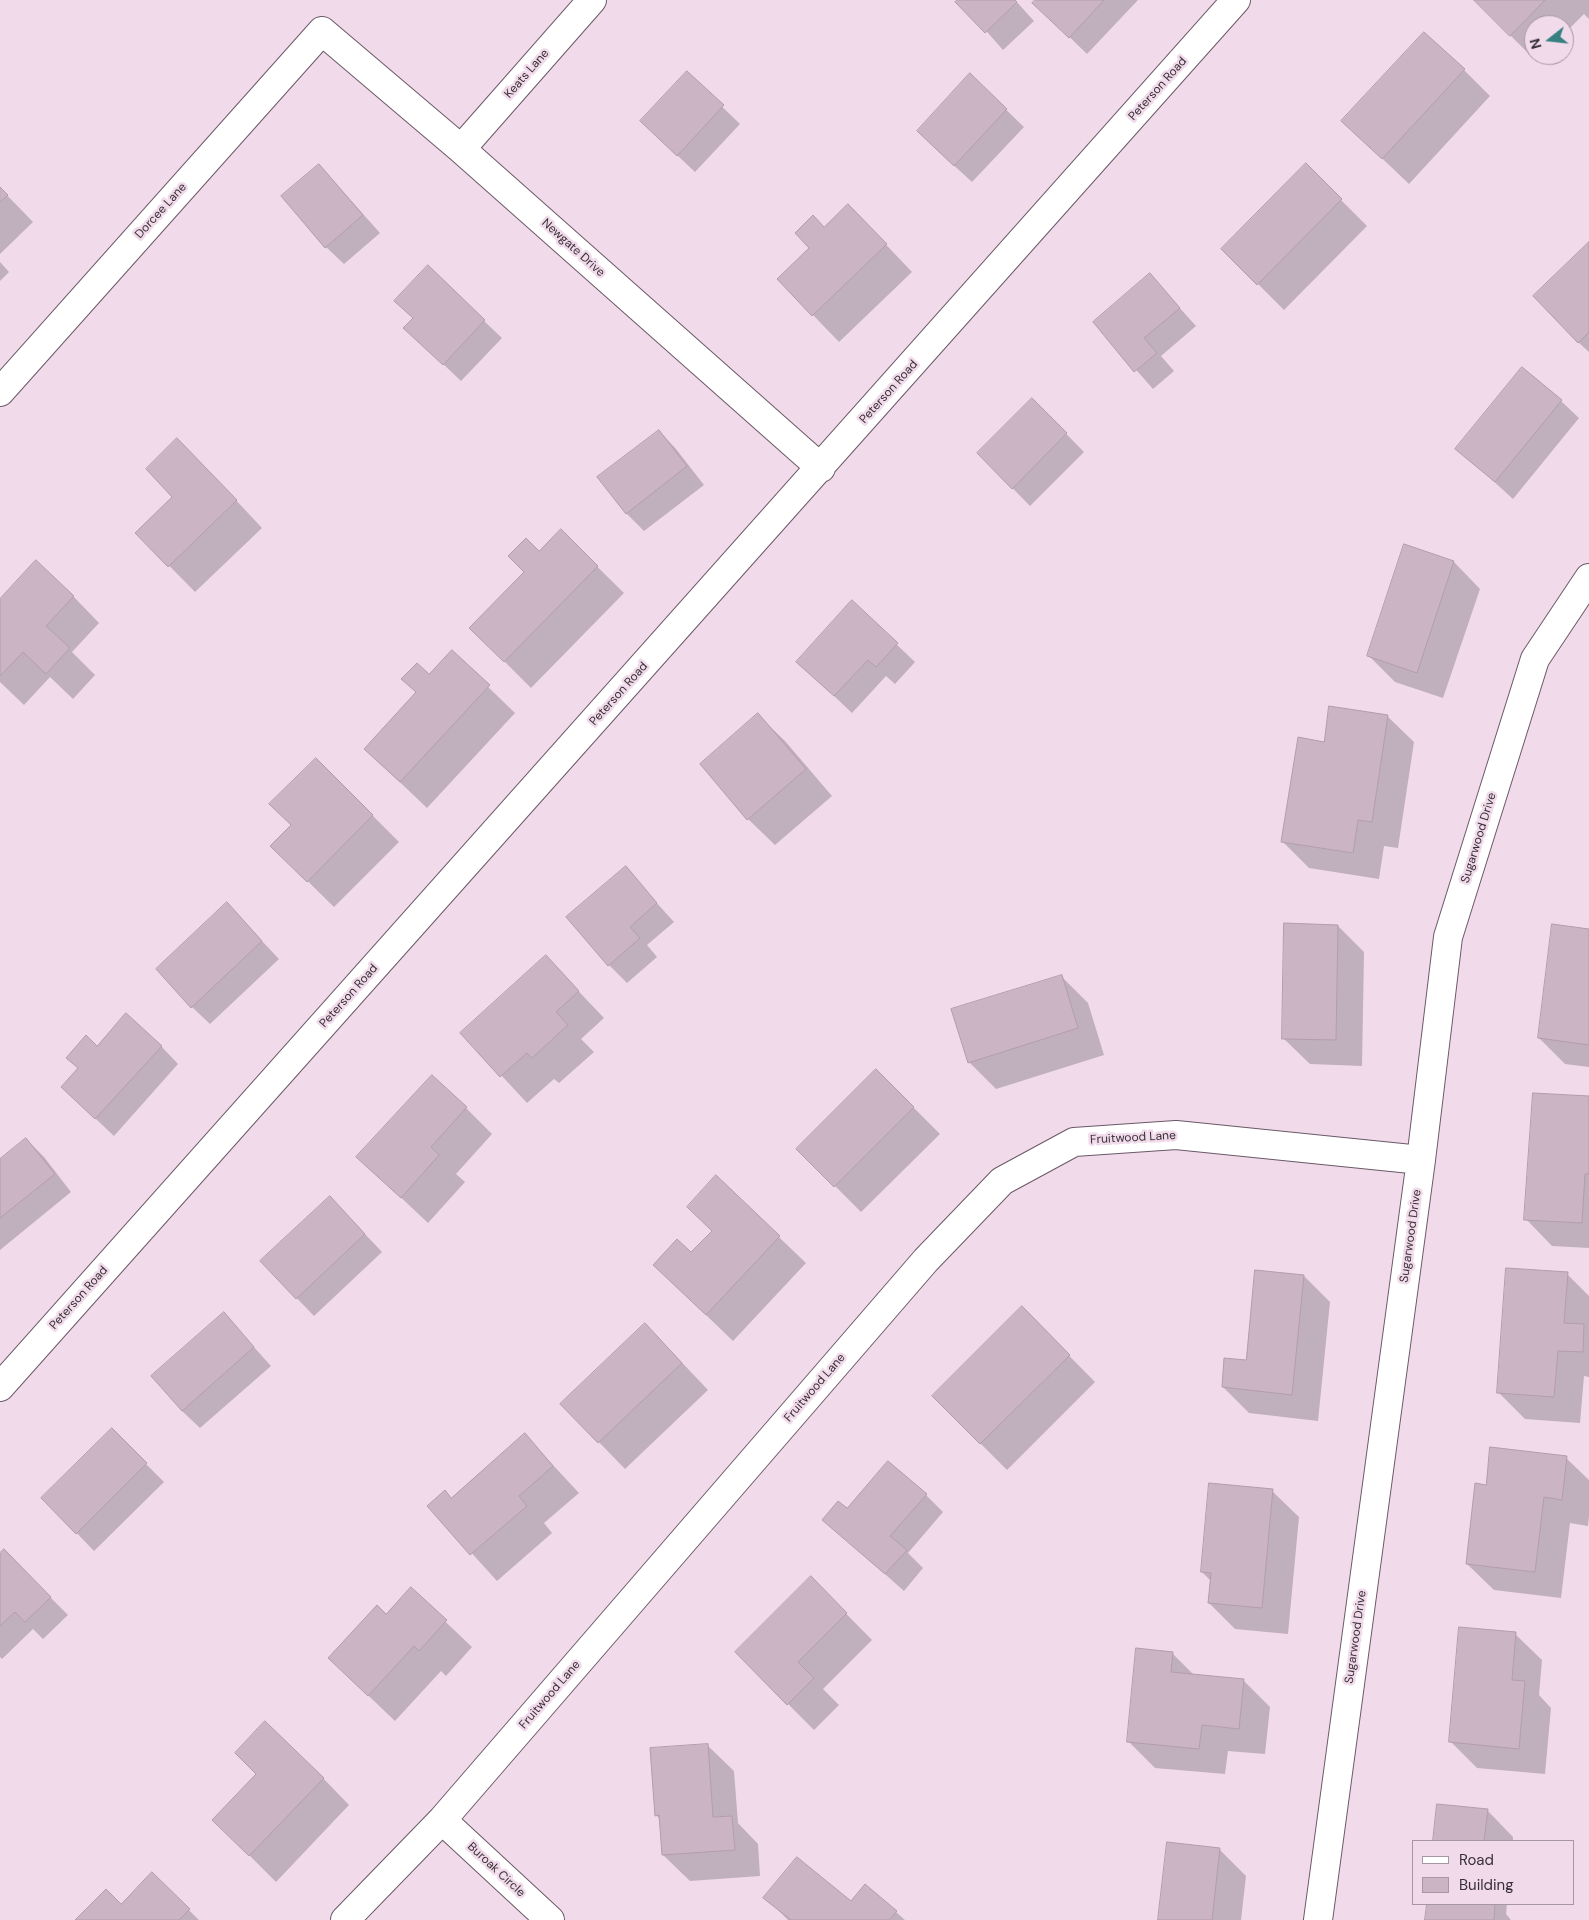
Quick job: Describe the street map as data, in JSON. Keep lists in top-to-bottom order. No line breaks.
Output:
{"streets":{"street":["Keats Lane","Peterson Road","Dorcee Lane","Newgate Drive","Sugarwood Drive","Fruitwood Lane","Buroak Circle"]},"crossings":[["Keats Lane","Newgate Drive"],["Peterson Road","Newgate Drive"],["Dorcee Lane","Newgate Drive"],["Sugarwood Drive","Fruitwood Lane"],["Fruitwood Lane","Buroak Circle"]],"legend":["Road","Building"],"north":"left"}
